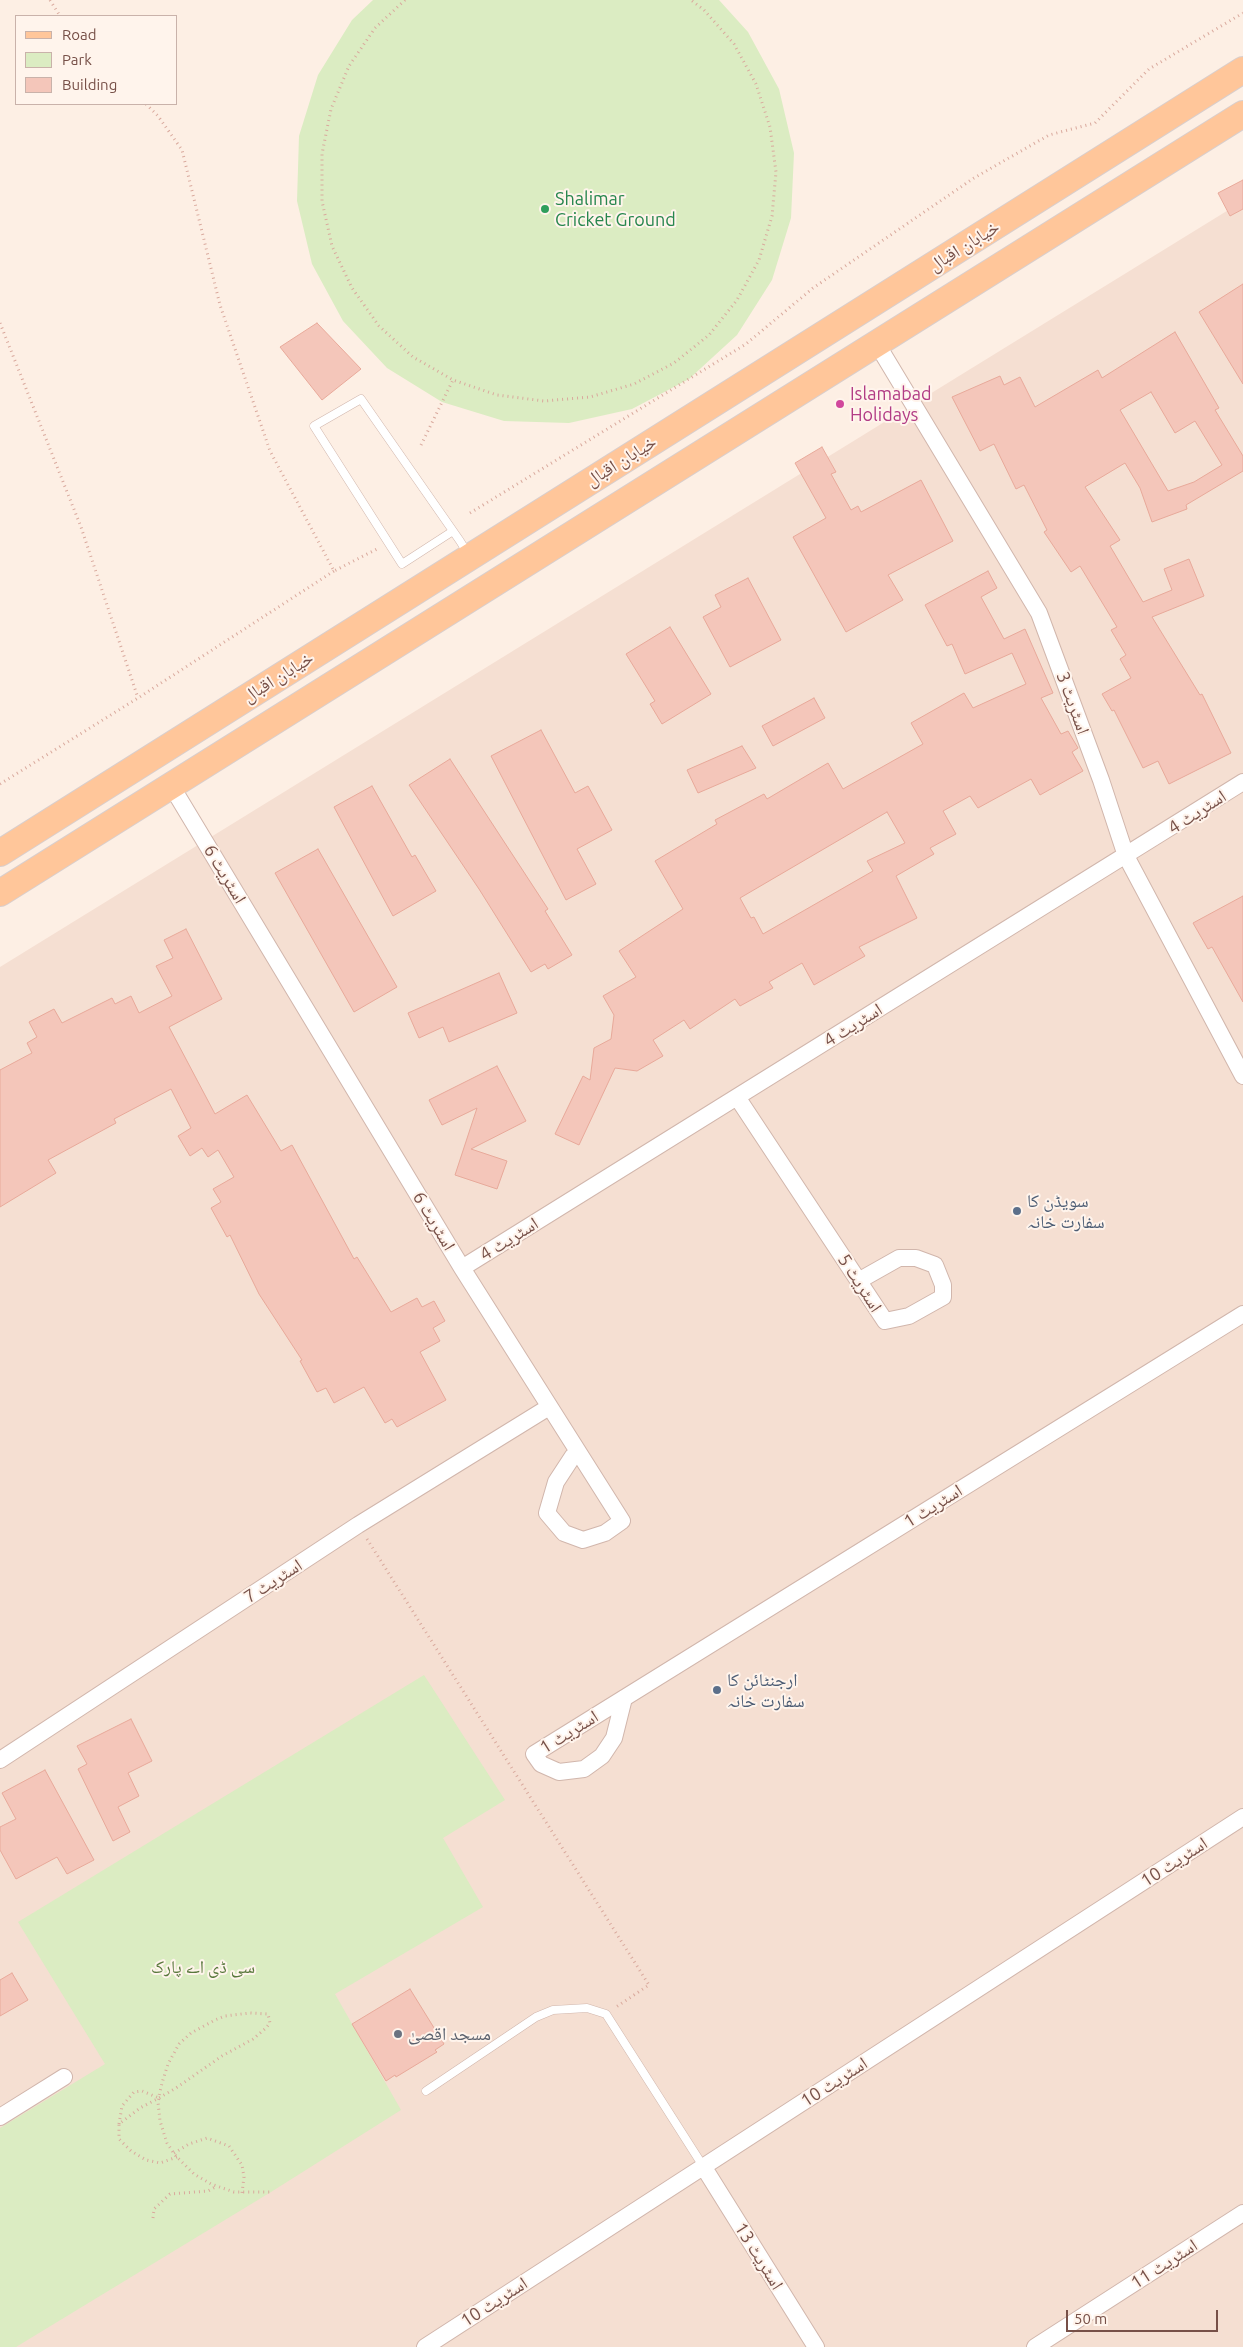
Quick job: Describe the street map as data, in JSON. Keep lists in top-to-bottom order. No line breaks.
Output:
{"streets":{"main road":["خیابان اقبال"],"street":["اسٹریٹ 3","اسٹریٹ 4","اسٹریٹ 6","اسٹریٹ 5","اسٹریٹ 1","اسٹریٹ 7","اسٹریٹ 10","اسٹریٹ 13","اسٹریٹ 11"]},"crossings":[["خیابان اقبال","اسٹریٹ 3"],["خیابان اقبال","اسٹریٹ 6"],["اسٹریٹ 3","اسٹریٹ 4"],["اسٹریٹ 4","اسٹریٹ 6"],["اسٹریٹ 4","اسٹریٹ 5"],["اسٹریٹ 6","اسٹریٹ 7"],["اسٹریٹ 10","اسٹریٹ 13"]],"parks":["سی ڈی اے پارک"],"places":["Shalimar Cricket Ground","Islamabad Holidays","سویڈن کا سفارت خانہ","ارجنٹائن کا سفارت خانہ","مسجد اقصیٰ"],"legend":["Road","Park","Building"],"scale_bar":"50 m"}
